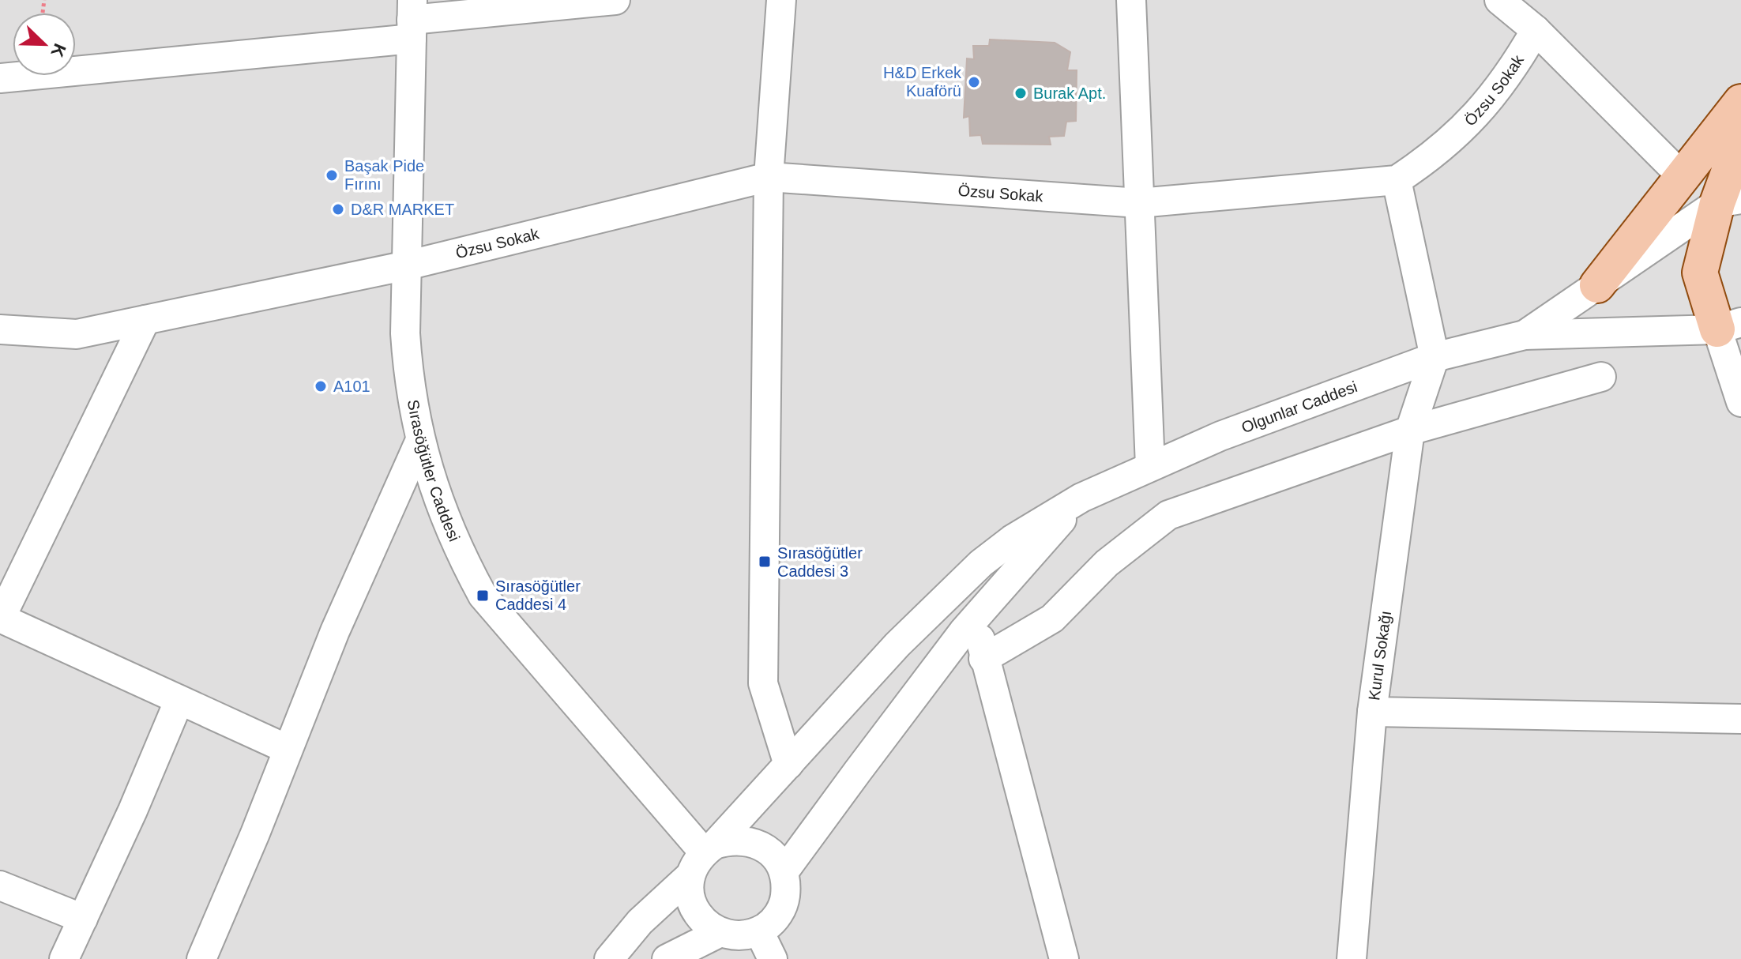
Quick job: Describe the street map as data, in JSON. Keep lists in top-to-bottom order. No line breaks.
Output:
{"streets":{"street":["Özsu Sokak","Olgunlar Caddesi","Sırasöğütler Caddesi","Kurul Sokağı"]},"crossings":[["Özsu Sokak","Sırasöğütler Caddesi"],["Olgunlar Caddesi","Sırasöğütler Caddesi"],["Olgunlar Caddesi","Kurul Sokağı"]],"places":{"other":["H&D Erkek Kuaförü","Burak Apt.","Başak Pide Fırını","D&R MARKET","A101"],"transit":["Sırasöğütler Caddesi 3","Sırasöğütler Caddesi 4"]},"north":"bottom right"}
